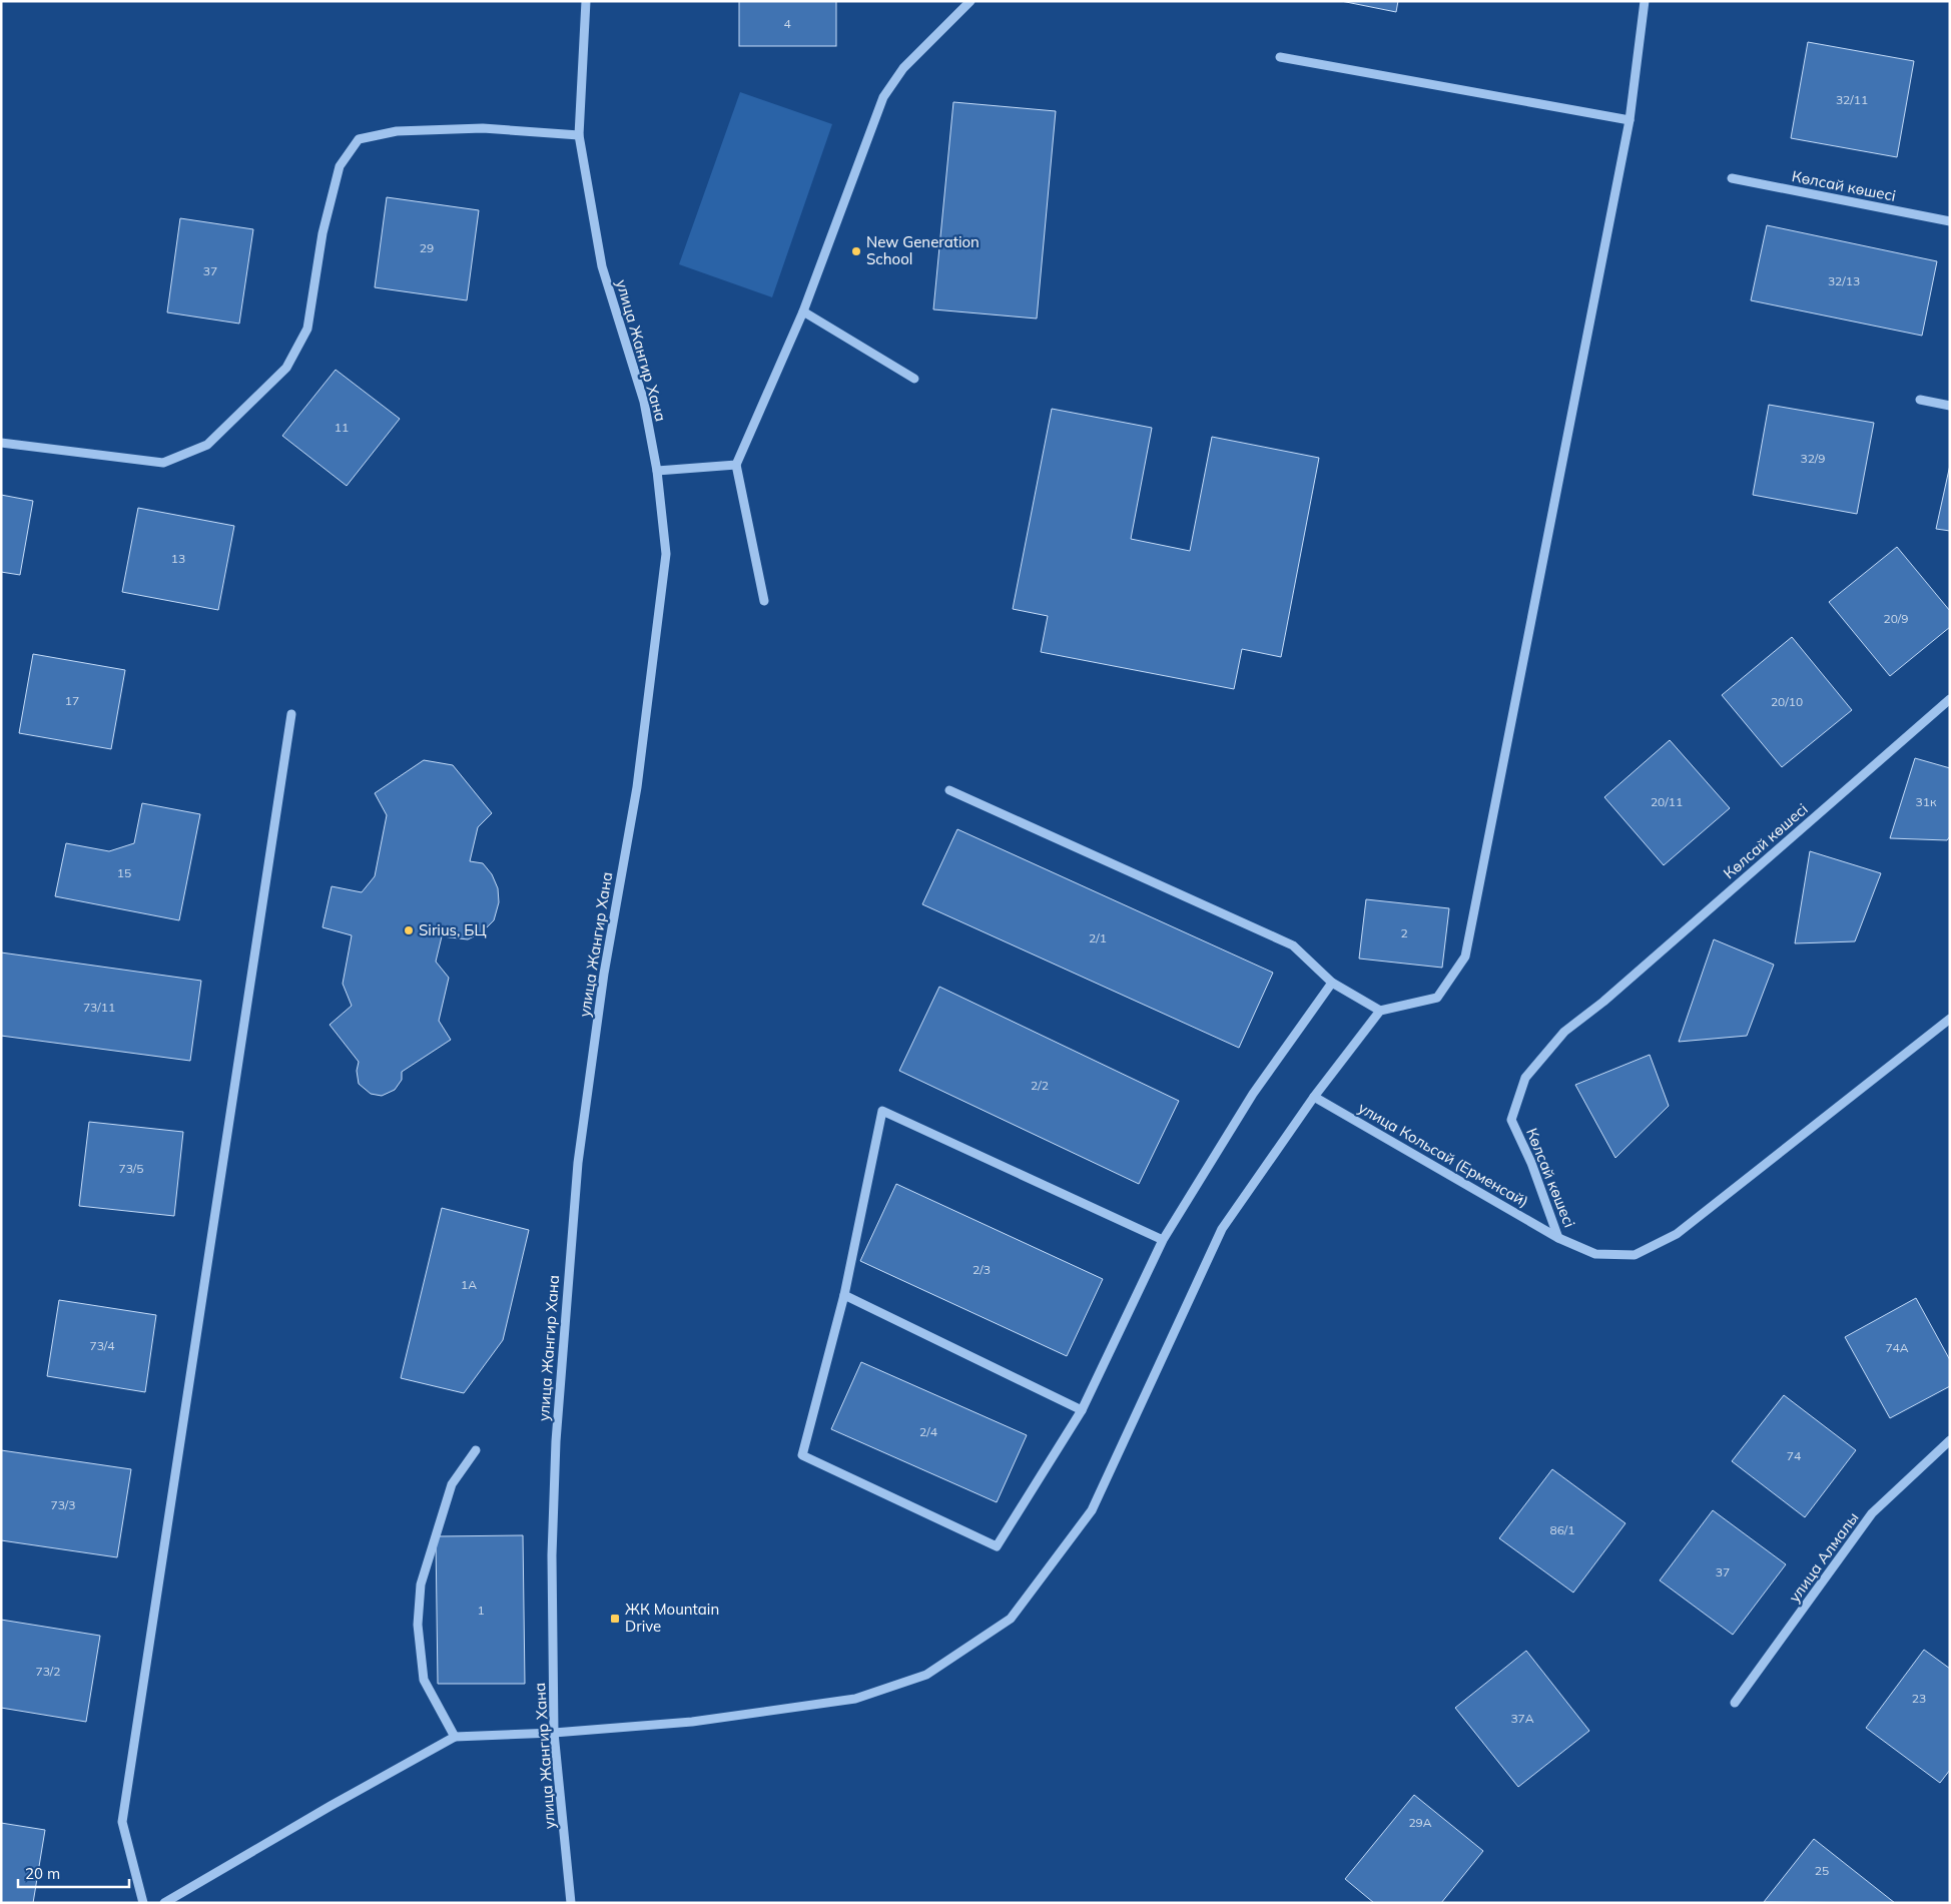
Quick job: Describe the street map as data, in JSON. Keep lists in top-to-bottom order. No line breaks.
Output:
{"streets":{"street":["Көлсай көшесі","улица Жангир Хана","улица Кольсай (Ерменсай)","улица Алмалы"]},"crossings":[["Көлсай көшесі","улица Кольсай (Ерменсай)"]],"places":{"other":["New Generation School","Sirius, БЦ"],"transit":["ЖК Mountain Drive"]},"house_numbers":["4","32/11","29","37","32/13","11","32/9","13","20/9","17","20/10","20/11","31к","15","2","2/1","73/11","2/2","73/5","2/3","1А","73/4","74А","2/4","74","73/3","86/1","37","1","73/2","23","37А","29А","25"],"scale_bar":"20 m"}
